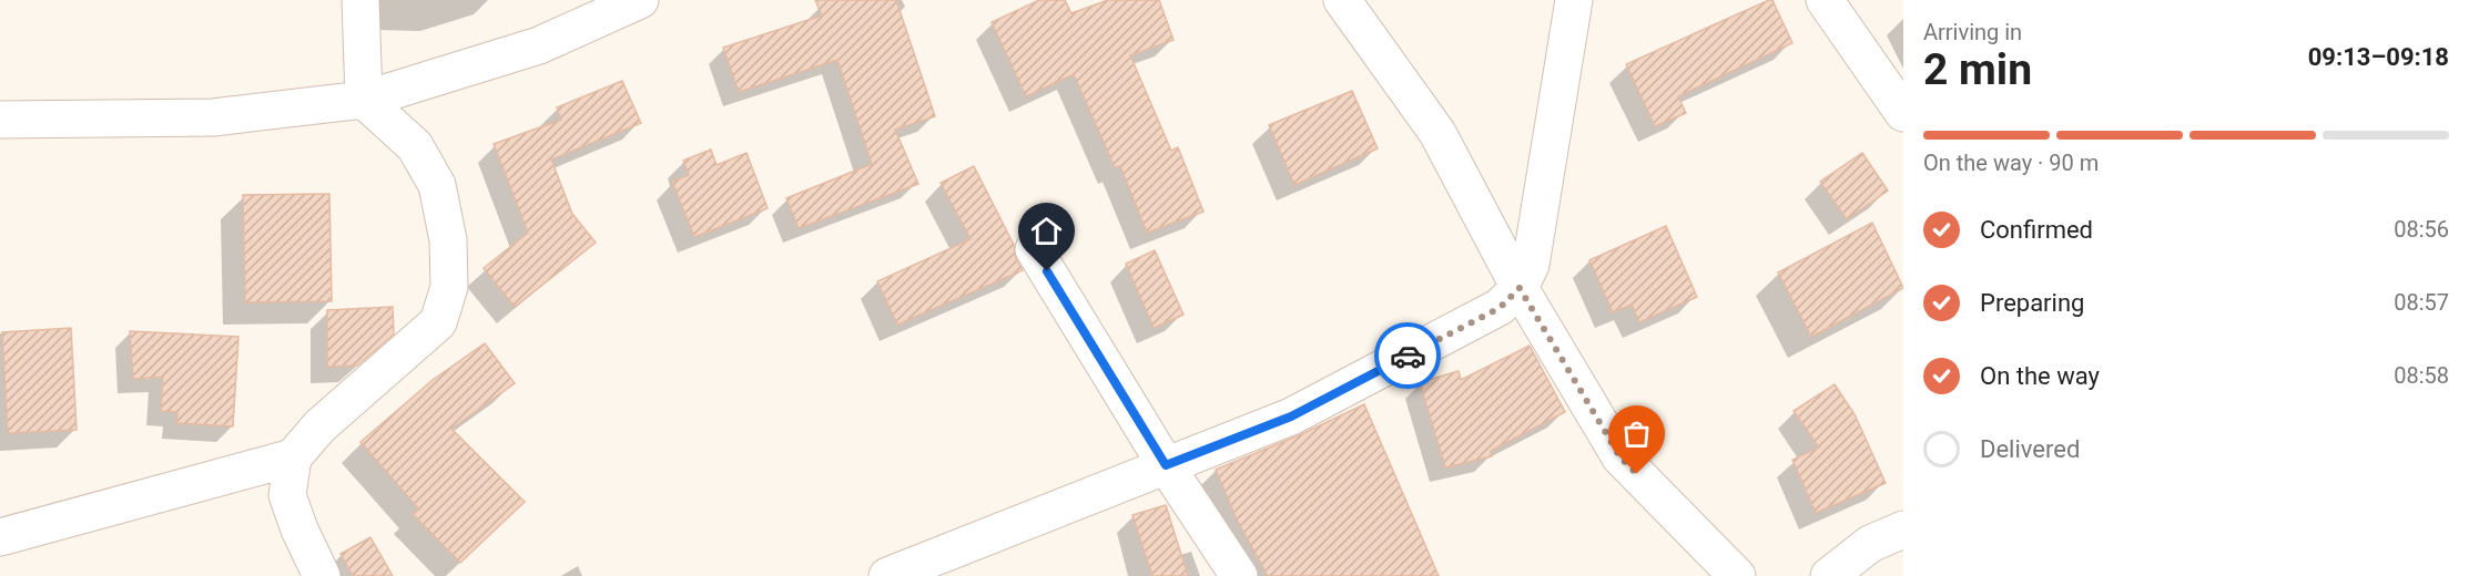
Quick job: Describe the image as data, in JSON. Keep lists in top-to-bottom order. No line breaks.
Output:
{"page":{"heading":["2 min","Arriving in","09:13–09:18"],"bar":"On the way · 90 m","list":[["Confirmed","08:56"],["Preparing","08:57"],["On the way","08:58"],"Delivered"]}}
